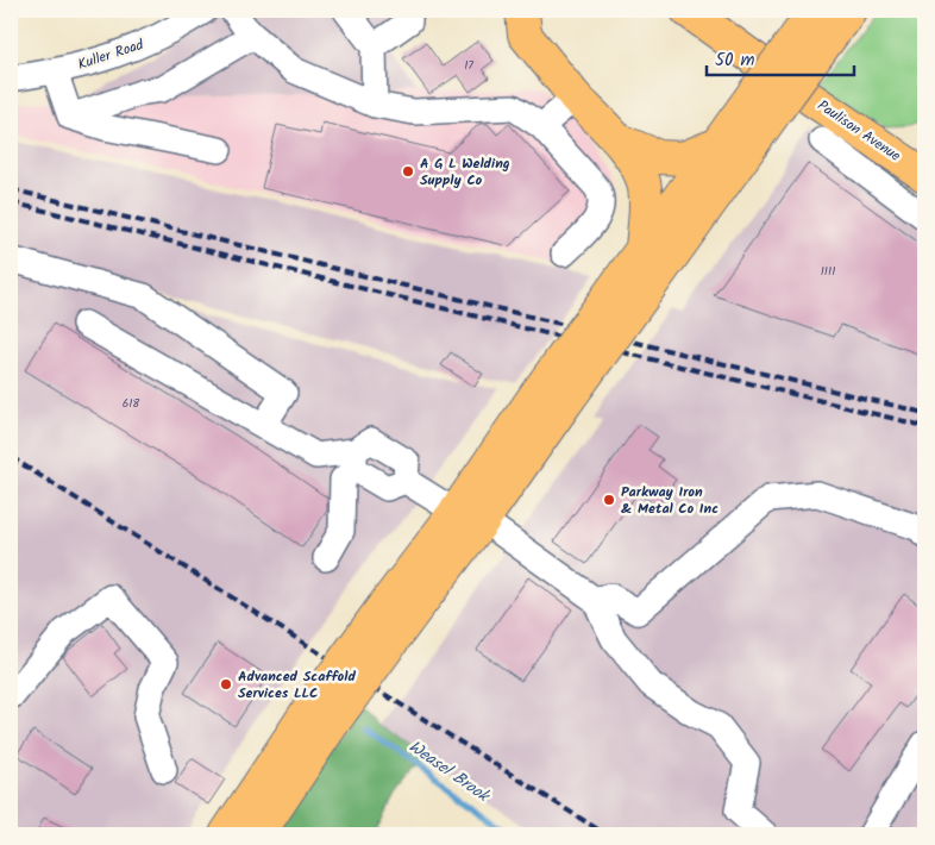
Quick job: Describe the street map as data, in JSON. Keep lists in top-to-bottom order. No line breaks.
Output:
{"streets":{"main road":["Paulison Avenue"],"street":["Kuller Road"]},"water":["Weasel Brook"],"places":["A G L Welding Supply Co","Parkway Iron & Metal Co Inc","Advanced Scaffold Services LLC"],"house_numbers":["17","1111","618"],"scale_bar":"50 m"}
